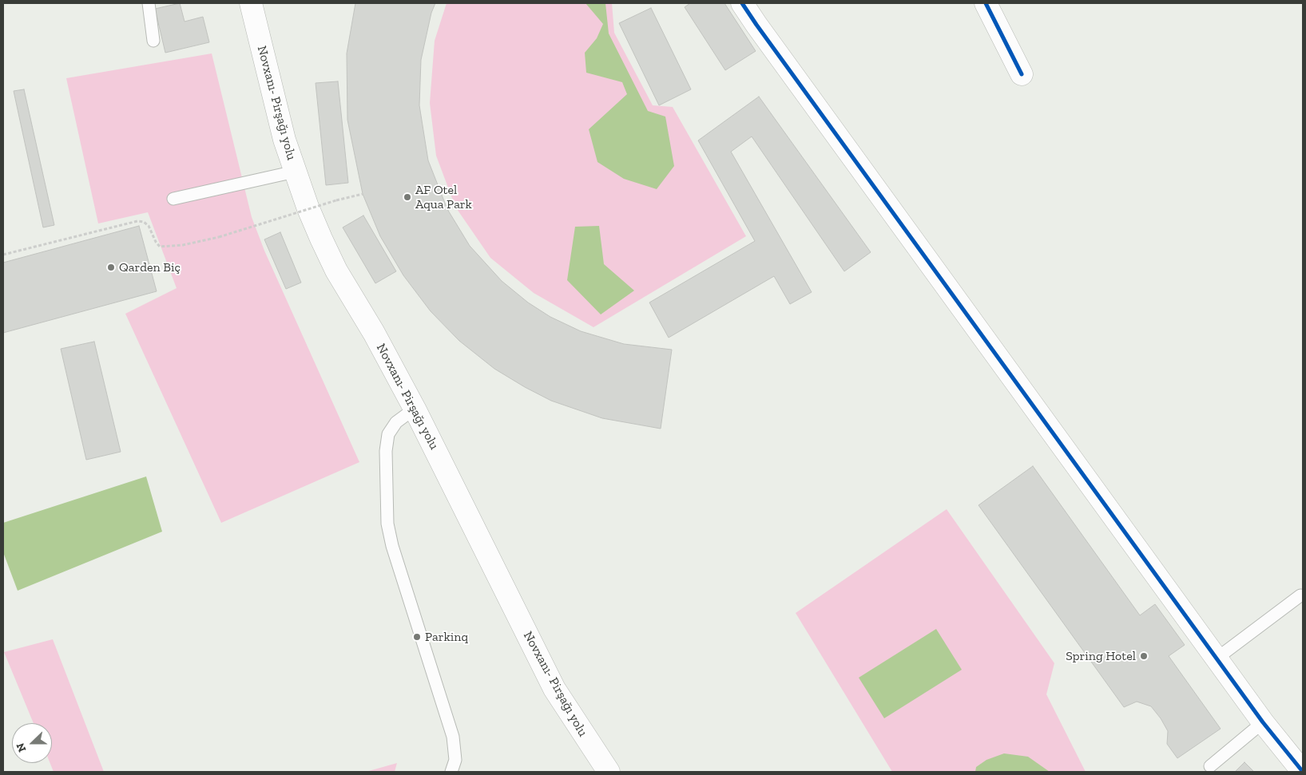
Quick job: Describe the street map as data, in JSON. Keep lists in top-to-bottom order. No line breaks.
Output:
{"streets":{"street":["Novxanı- Pirşağı yolu"]},"places":["AF Otel Aqua Park","Qarden Biç","Parkinq","Spring Hotel"],"north":"left"}
